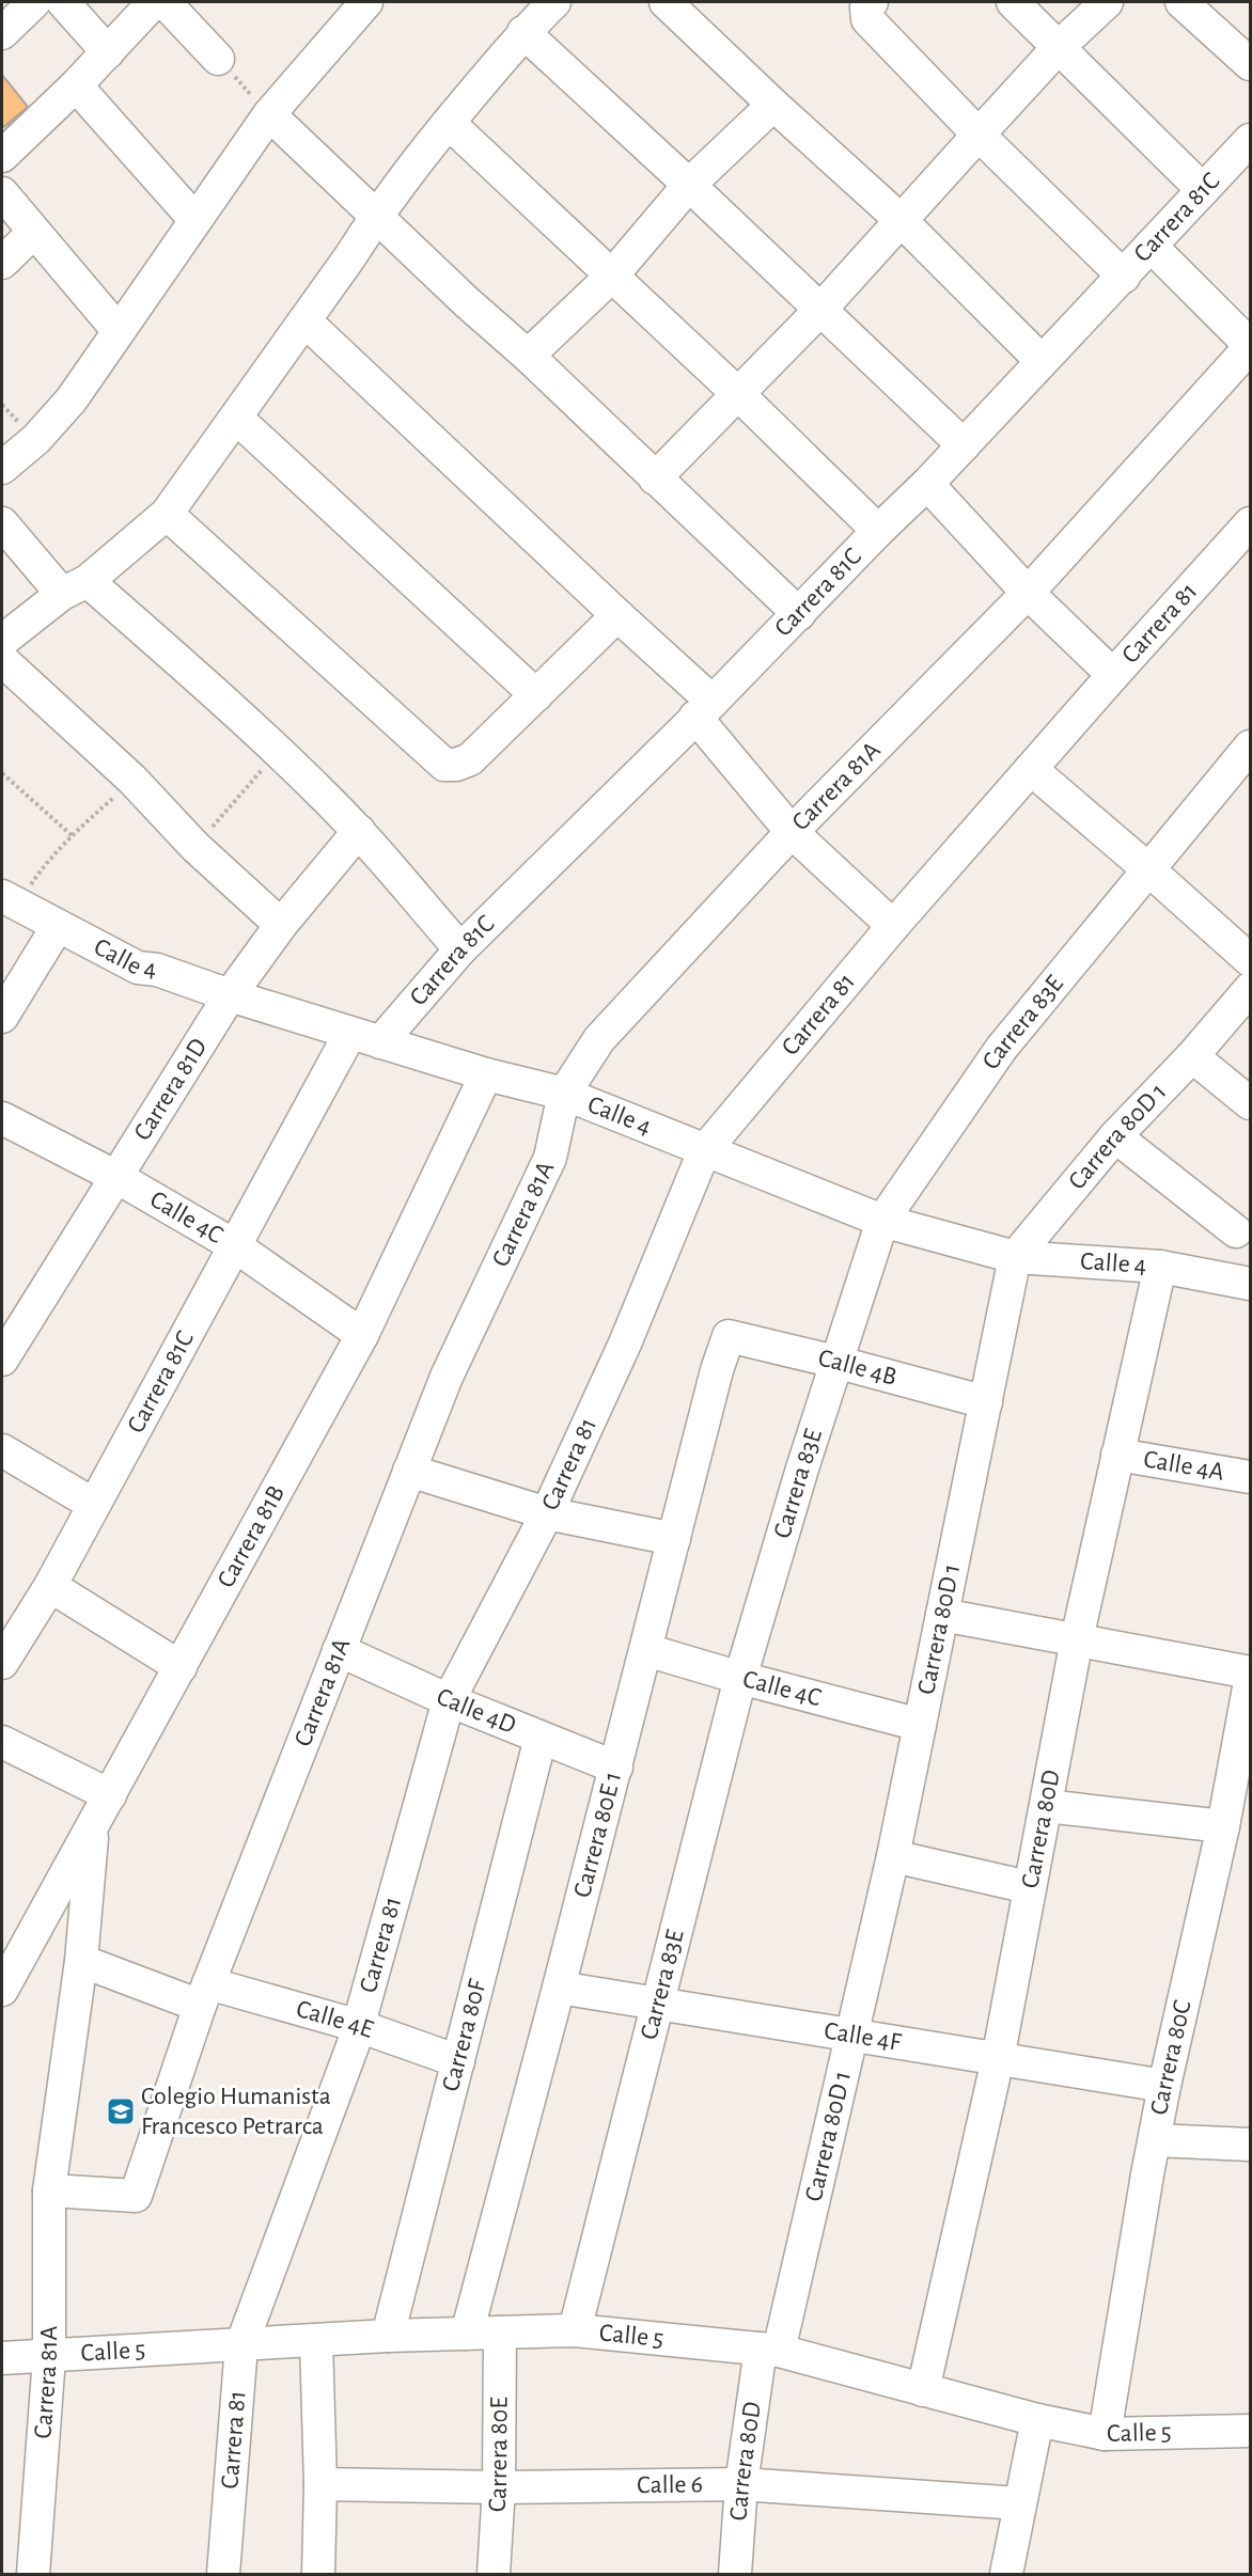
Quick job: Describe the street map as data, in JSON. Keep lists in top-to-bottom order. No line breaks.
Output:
{"streets":{"street":["Carrera 81C","Carrera 81","Carrera 81A","Calle 4","Carrera 83E","Carrera 81D","Carrera 80D 1","Calle 4C","Calle 4B","Calle 4A","Carrera 81B","Calle 4D","Carrera 80D","Carrera 80E 1","Calle 4E","Carrera 80F","Calle 4F","Carrera 80C","Calle 5","Carrera 80E","Calle 6"]},"crossings":[["Carrera 81C","Calle 4"],["Carrera 81C","Calle 4C"],["Carrera 81","Calle 4"],["Carrera 81","Calle 4D"],["Carrera 81","Calle 4E"],["Carrera 81","Calle 5"],["Carrera 81A","Calle 4"],["Carrera 81A","Carrera 81B"],["Carrera 81A","Calle 4D"],["Carrera 81A","Calle 4E"],["Carrera 81A","Calle 5"],["Calle 4","Carrera 83E"],["Calle 4","Carrera 81D"],["Calle 4","Carrera 80D 1"],["Calle 4","Carrera 81B"],["Calle 4","Carrera 80D"],["Carrera 83E","Calle 4C"],["Carrera 83E","Calle 4B"],["Carrera 83E","Calle 4F"],["Carrera 83E","Calle 5"],["Carrera 81D","Calle 4C"],["Carrera 80D 1","Calle 4C"],["Carrera 80D 1","Calle 4B"],["Carrera 80D 1","Carrera 80D"],["Carrera 80D 1","Calle 4F"],["Carrera 80D 1","Calle 5"],["Calle 4C","Carrera 81B"],["Calle 4C","Carrera 80E 1"],["Calle 4B","Carrera 80E 1"],["Calle 4A","Carrera 80D"],["Calle 4D","Carrera 80E 1"],["Calle 4D","Carrera 80F"],["Carrera 80D","Calle 4F"],["Carrera 80D","Calle 5"],["Carrera 80D","Calle 6"],["Carrera 80E 1","Calle 4F"],["Carrera 80E 1","Calle 5"],["Calle 4E","Carrera 80F"],["Carrera 80F","Calle 5"],["Calle 4F","Carrera 80C"],["Carrera 80C","Calle 5"],["Calle 5","Carrera 80E"],["Carrera 80E","Calle 6"]],"places":{"school or university":["Colegio Humanista Francesco Petrarca"]}}
